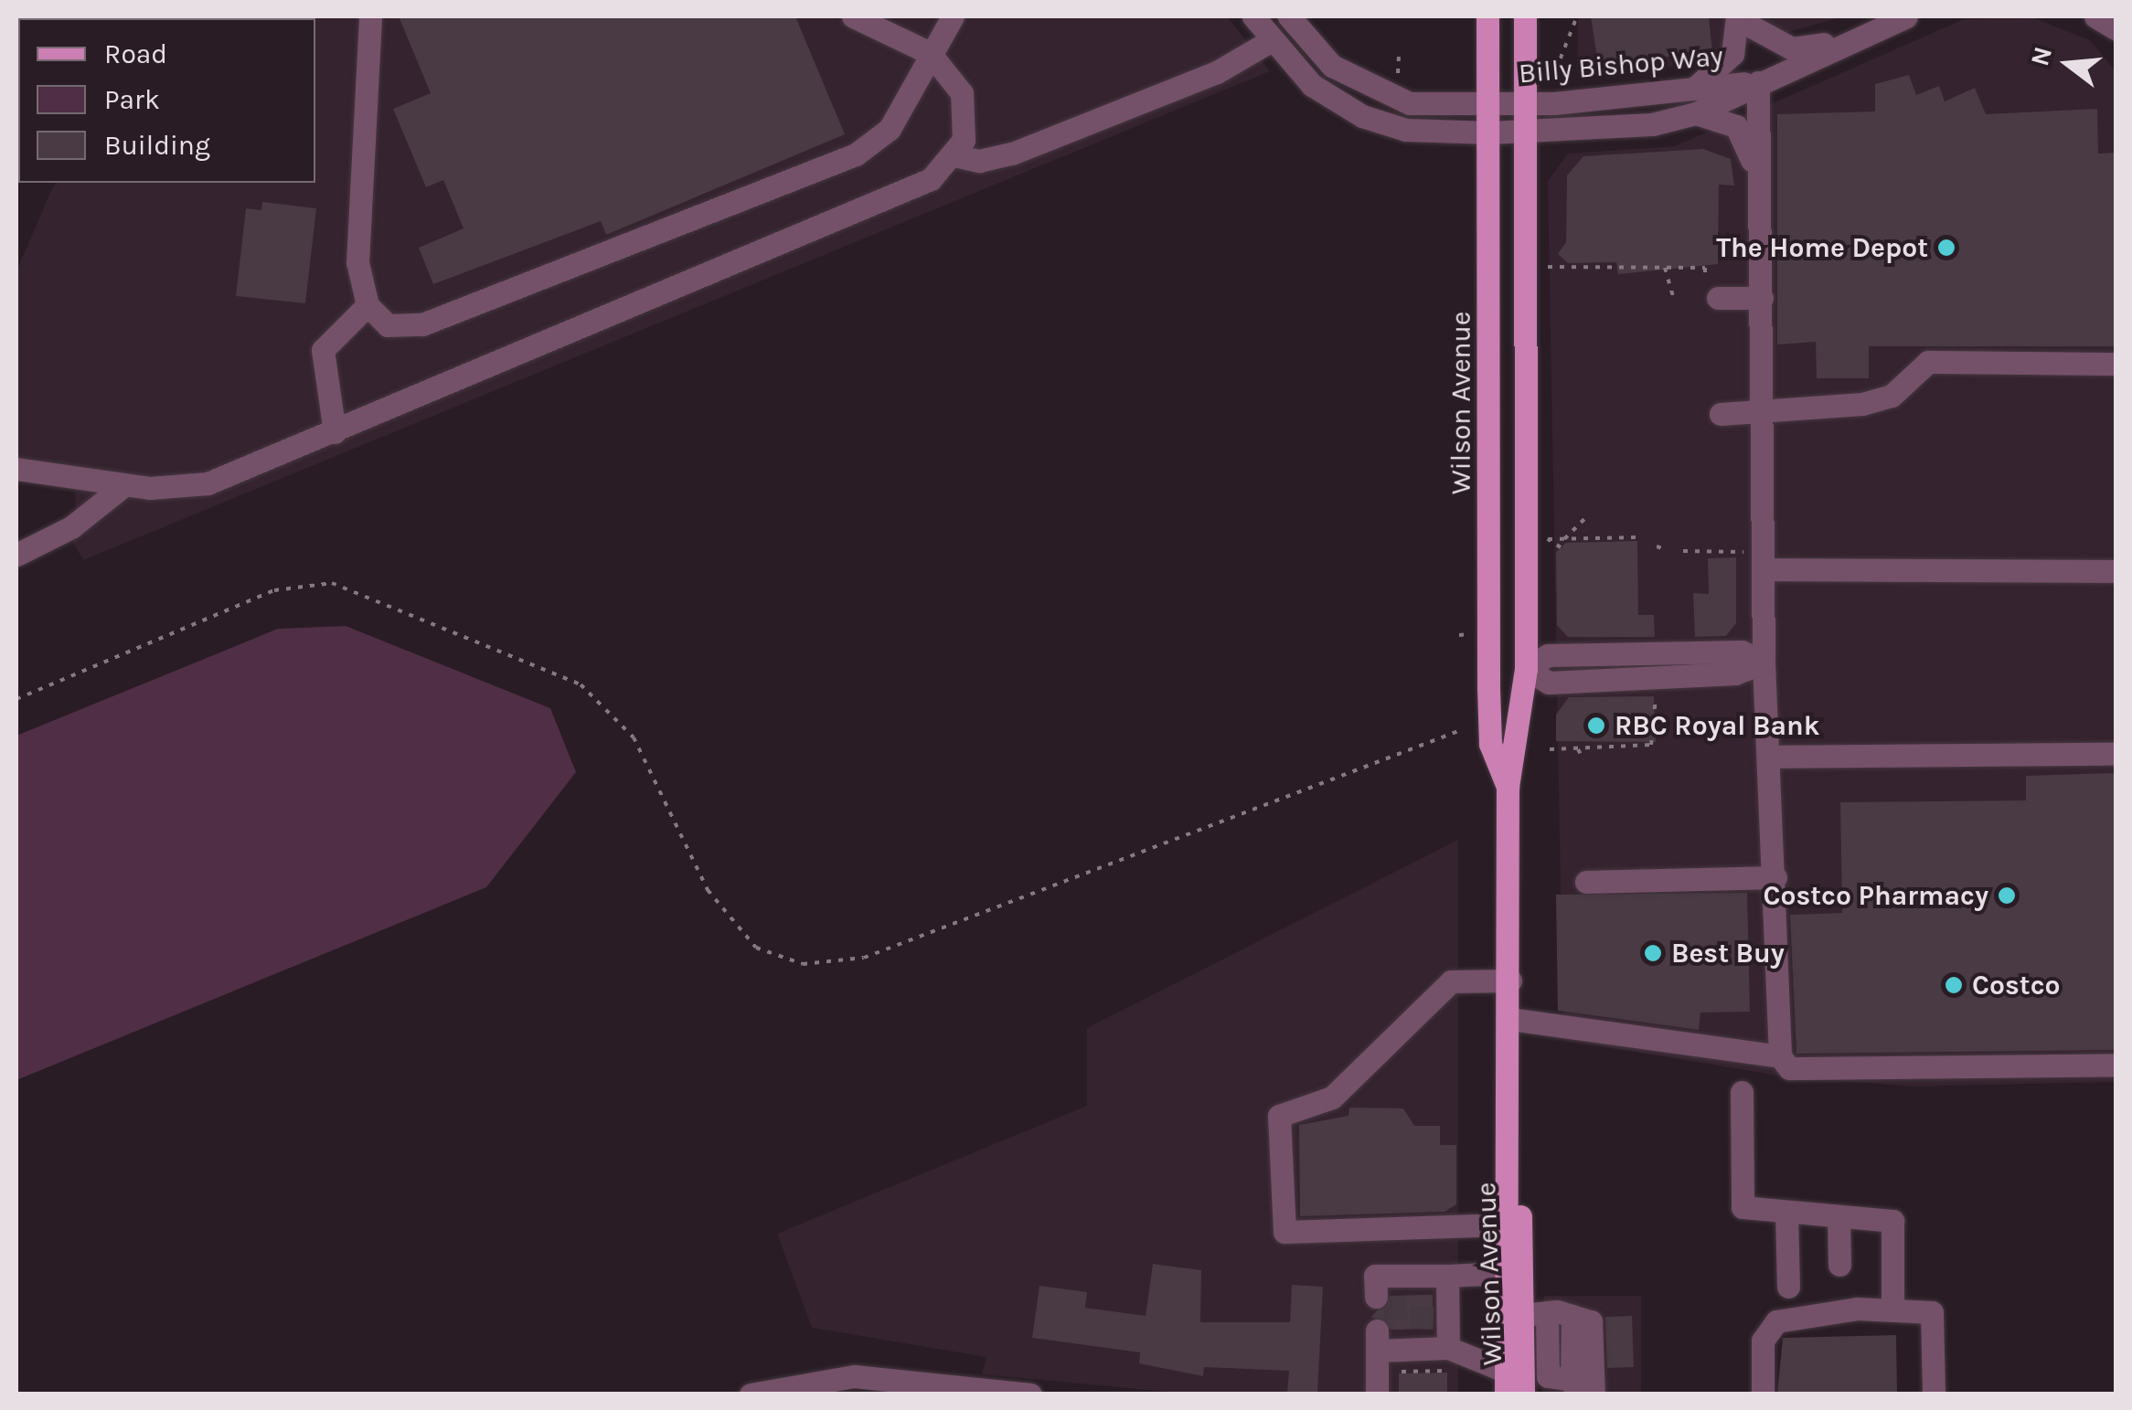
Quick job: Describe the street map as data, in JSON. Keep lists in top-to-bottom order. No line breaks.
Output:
{"streets":{"main road":["Wilson Avenue"],"street":["Billy Bishop Way"]},"crossings":[["Billy Bishop Way","Wilson Avenue"]],"places":["The Home Depot","RBC Royal Bank","Costco Pharmacy","Best Buy","Costco"],"legend":["Road","Park","Building"],"north":"left"}
